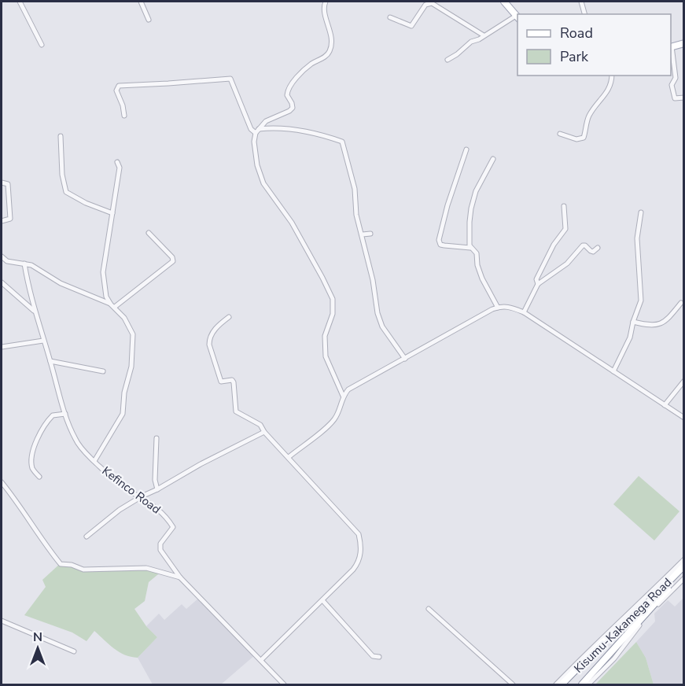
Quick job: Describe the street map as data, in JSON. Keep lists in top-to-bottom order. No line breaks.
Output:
{"streets":{"main road":["Kisumu-Kakamega Road"],"street":["Kefinco Road"]},"legend":["Road","Park"],"north":"top"}
